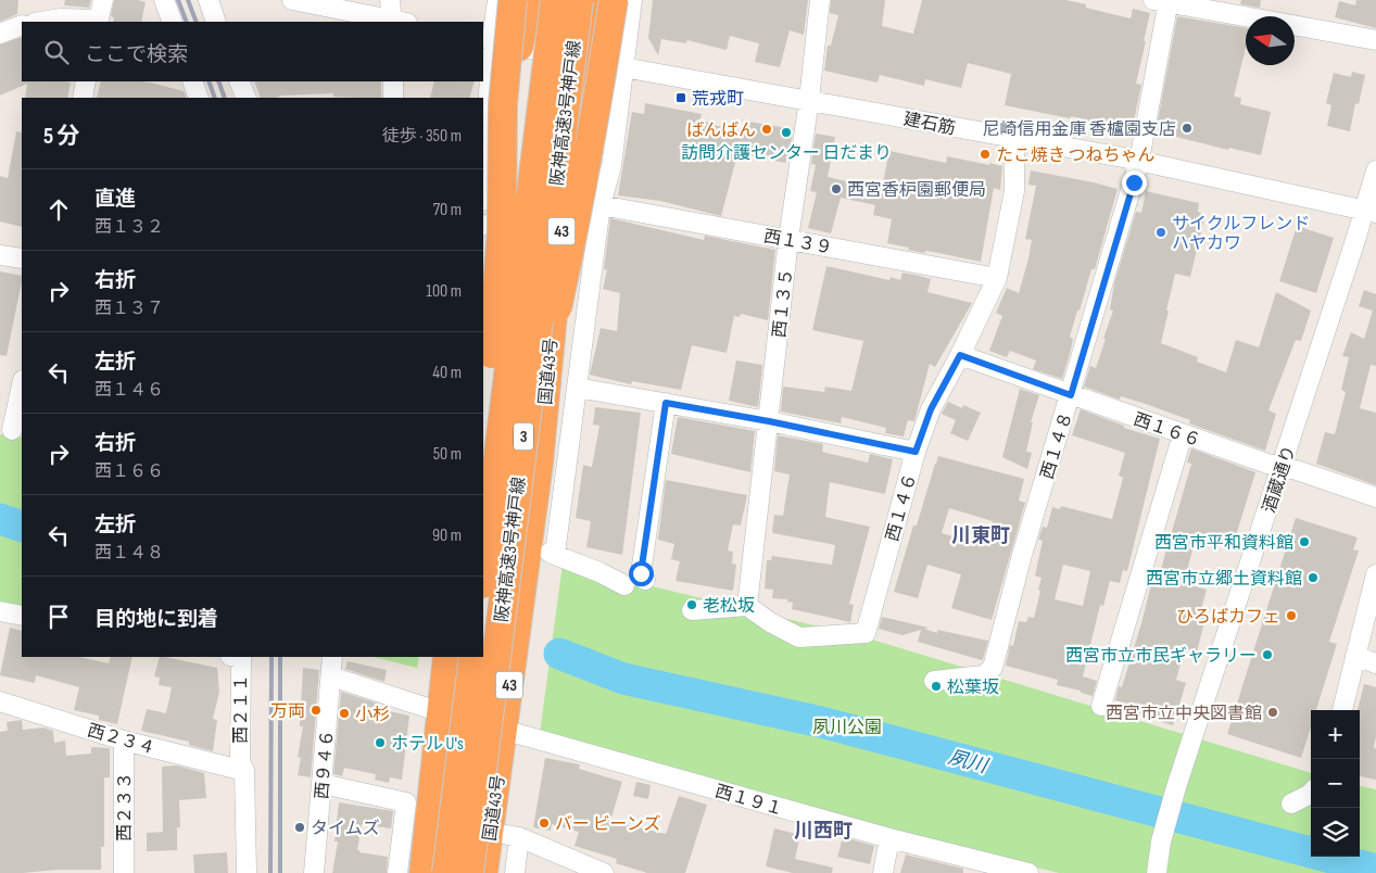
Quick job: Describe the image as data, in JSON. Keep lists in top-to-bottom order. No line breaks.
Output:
{"streets":{"highway":["阪神高速3号神戸線","43","国道43号","3"],"street":["建石筋","西１３９","西１３５","西１６６","西１４８","酒蔵通り","西１４６","西２１１","西２３４","西９４６","西１９１","西２３３"]},"crossings":[["建石筋","西１３５"],["建石筋","国道43号"],["建石筋","西１４８"],["建石筋","酒蔵通り"],["建石筋","西１４６"],["西１３９","西１３５"],["西１３９","西１４６"],["西１３５","西１４６"],["国道43号","西１９１"],["西１６６","西１４８"],["西１６６","酒蔵通り"],["西１６６","西１４６"],["西２１１","西２３４"],["西２３４","西２３３"]],"districts":["川東町","川西町"],"water":["夙川"],"parks":["夙川公園"],"places":{"transit":["荒戎町"],"other":["尼崎信用金庫 香櫨園支店","ばんばん","訪問介護センター 日だまり","たこ焼き つねちゃん","西宮香枦園郵便局","サイクルフレンド ハヤカワ","西宮市平和資料館","西宮市立郷土資料館","老松坂","ひろばカフェ","西宮市立市民ギャラリー","松葉坂","万両","西宮市立中央図書館","小杉","ホテル U's","バー ビーンズ","タイムズ"]},"north":"left","page":{"search":"ここで検索","heading":["5 分","徒歩 · 350 m"],"list":[["直進","西１３２","70 m"],["右折","西１３７","100 m"],["左折","西１４６","40 m"],["右折","西１６６","50 m"],["左折","西１４８","90 m"],"目的地に到着"],"map_buttons":["+","−"]}}
